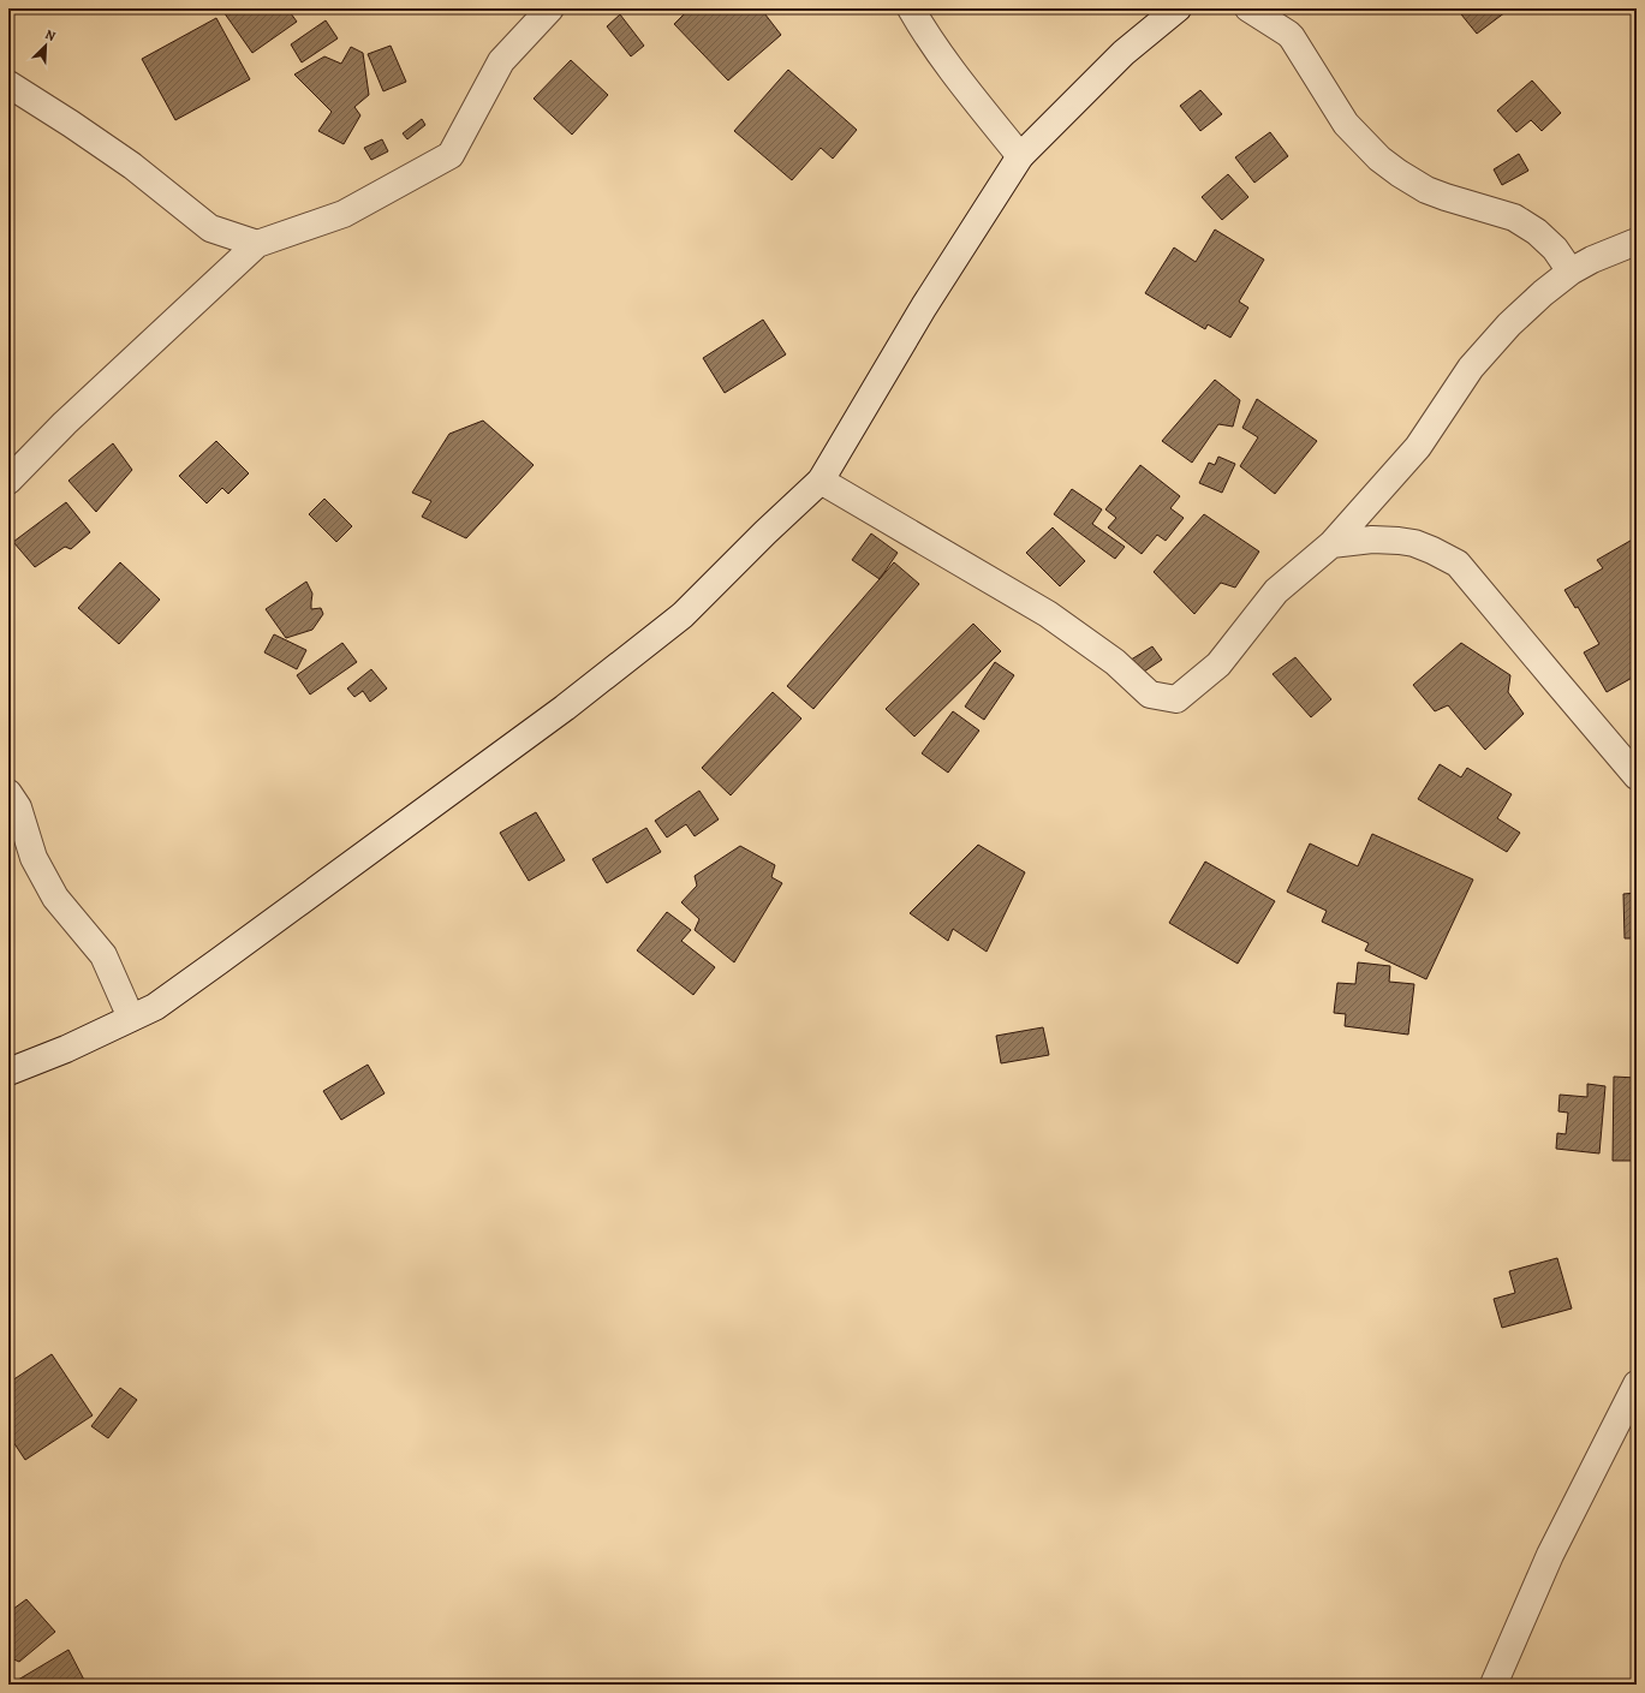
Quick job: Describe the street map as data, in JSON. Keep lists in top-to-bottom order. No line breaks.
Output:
{"north":"top right"}
